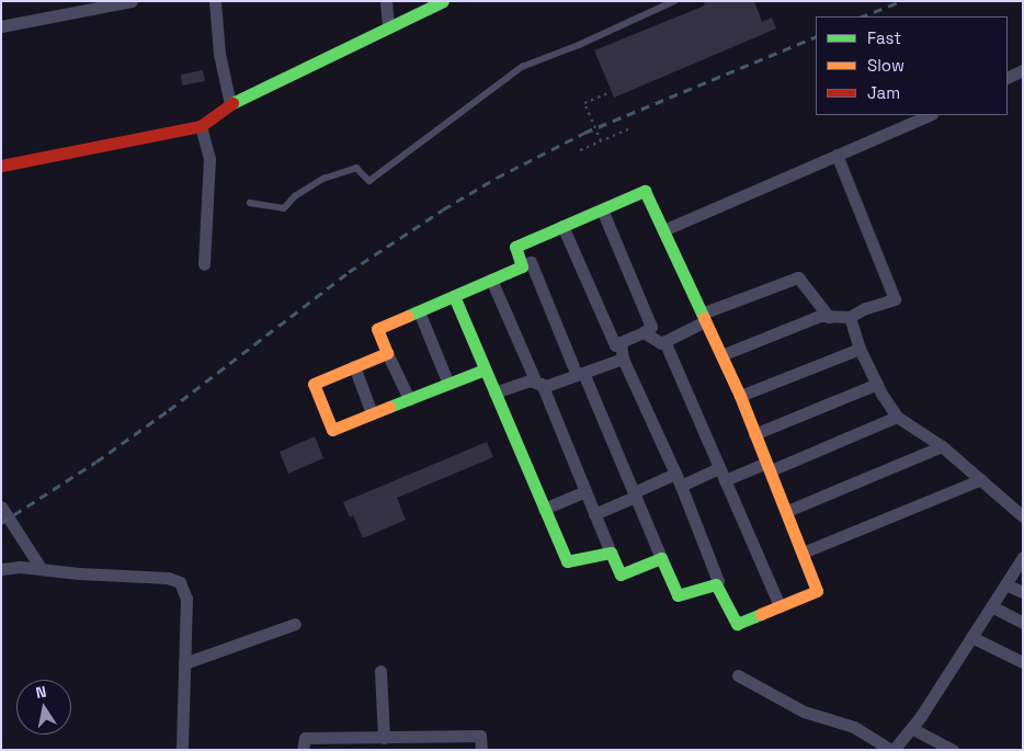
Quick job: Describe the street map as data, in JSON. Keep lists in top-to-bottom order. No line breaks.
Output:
{"legend":["Fast","Slow","Jam"],"north":"top"}
